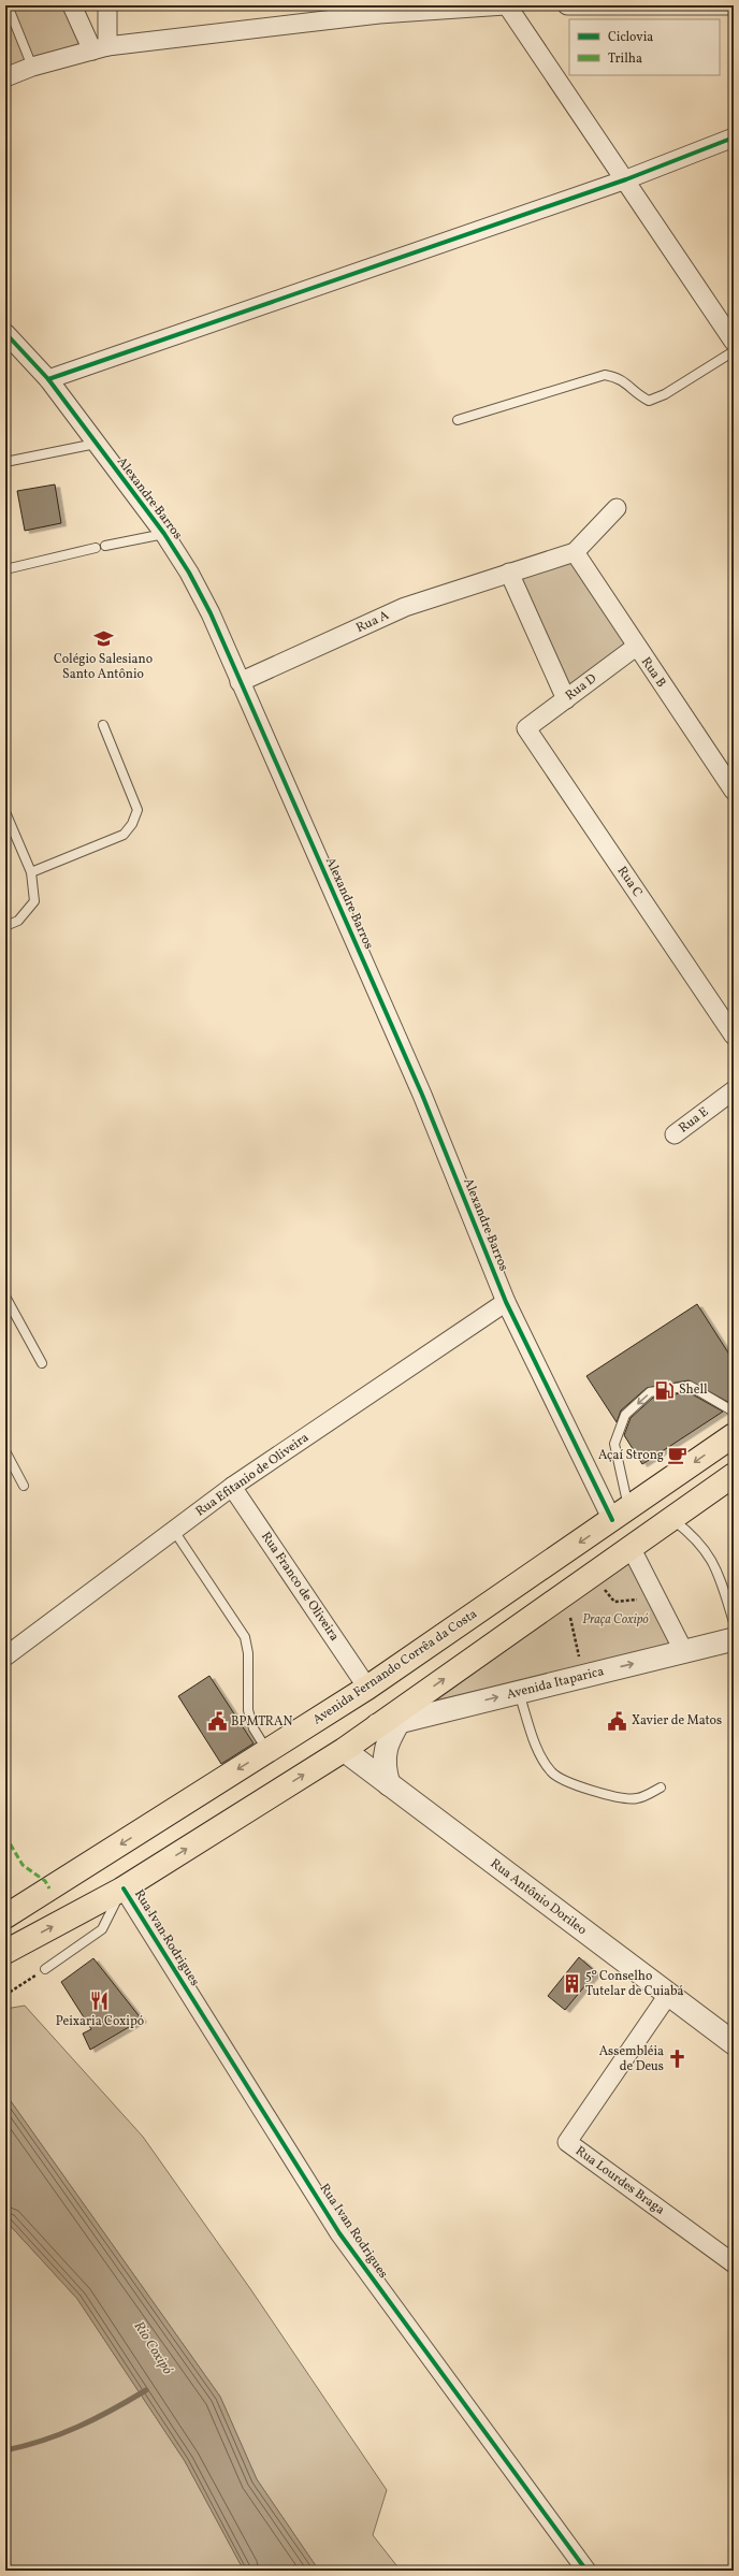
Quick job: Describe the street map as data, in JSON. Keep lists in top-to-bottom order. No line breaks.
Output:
{"streets":{"highway":["Avenida Fernando Corrêa da Costa"],"street":["Alexandre Barros","Rua A","Rua B","Rua D","Rua C","Rua E","Rua Efitanio de Oliveira","Rua Franco de Oliveira","Avenida Itaparica","Rua Antônio Dorileo","Rua Ivan Rodrigues","Rua Lourdes Braga"]},"crossings":[["Alexandre Barros","Rua A"],["Alexandre Barros","Rua Efitanio de Oliveira"],["Alexandre Barros","Avenida Fernando Corrêa da Costa"],["Rua A","Rua B"],["Rua B","Rua D"],["Rua D","Rua C"],["Rua Efitanio de Oliveira","Rua Franco de Oliveira"],["Rua Franco de Oliveira","Avenida Fernando Corrêa da Costa"],["Rua Antônio Dorileo","Rua Lourdes Braga"]],"one_way":["Avenida Itaparica"],"water":["Rio Coxipó"],"parks":["Praça Coxipó"],"places":{"school or university":["Colégio Salesiano Santo Antônio"],"fuel station":["Shell"],"cafe":["Açaí Strong"],"public building":["Xavier de Matos","BPMTRAN"],"building":["5⁰ Conselho Tutelar de Cuiabá"],"restaurant":["Peixaria Coxipó"],"church":["Assembléia de Deus"]},"legend":["Ciclovia","Trilha"]}
